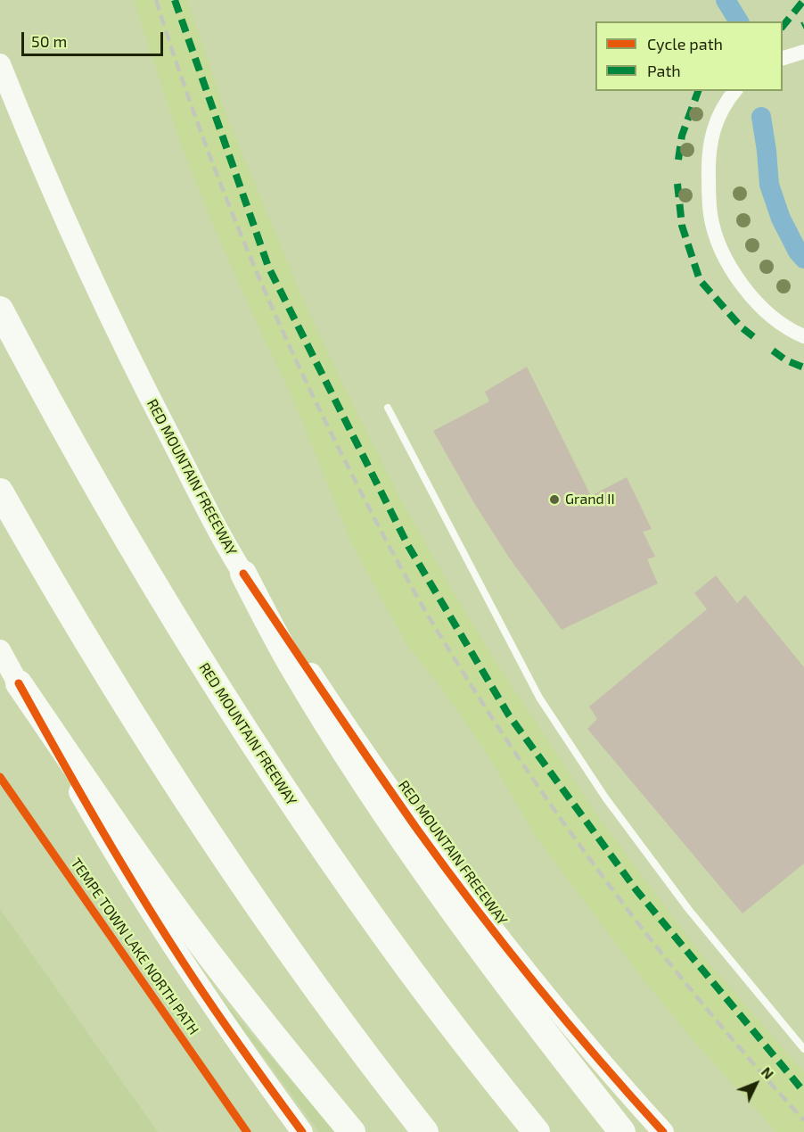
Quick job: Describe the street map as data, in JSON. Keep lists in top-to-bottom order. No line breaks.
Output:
{"streets":{"highway":["RED MOUNTAIN FREEWAY"],"street":["RED MOUNTAIN FREEEWAY"],"cycle path":["TEMPE TOWN LAKE NORTH PATH"]},"places":["Grand II"],"legend":["Cycle path","Path"],"scale_bar":"50 m","north":"top right"}
